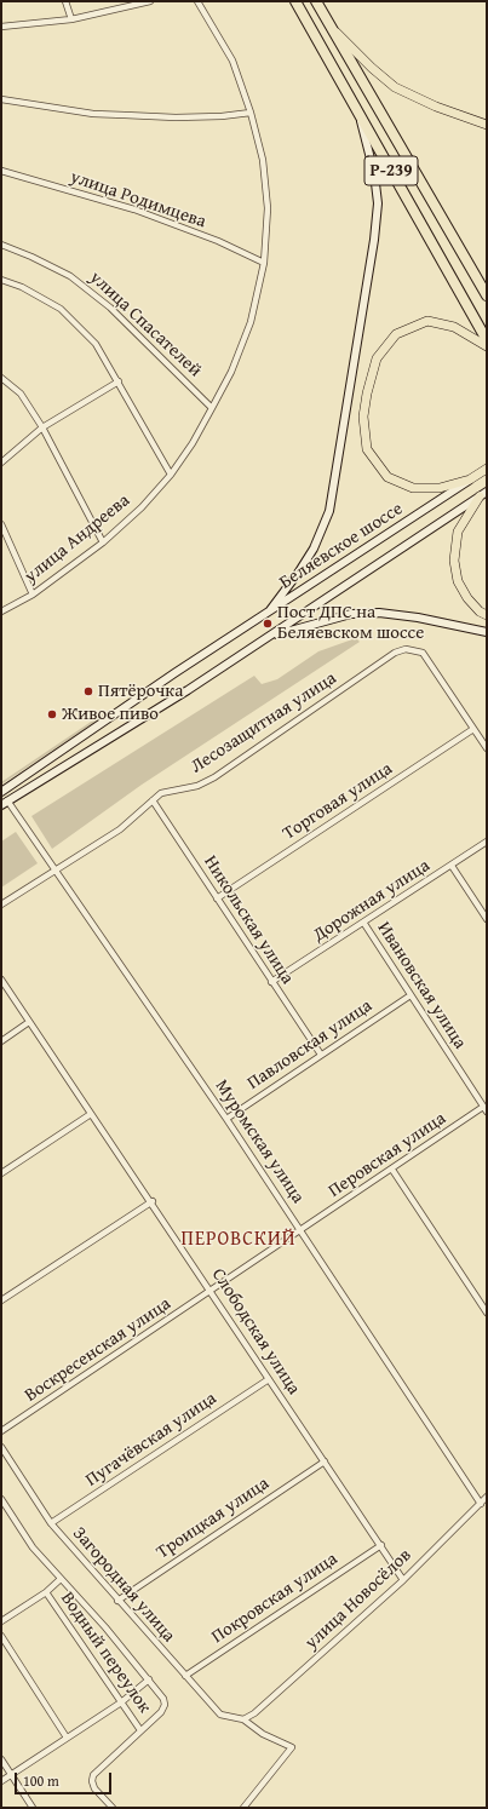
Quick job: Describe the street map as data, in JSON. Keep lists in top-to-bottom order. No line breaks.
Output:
{"streets":{"highway":["Р-239"],"main road":["Беляевское шоссе"],"street":["улица Родимцева","улица Спасателей","улица Андреева","Лесозащитная улица","Торговая улица","Дорожная улица","Никольская улица","Ивановская улица","Павловская улица","Муромская улица","Перовская улица","Слободская улица","Воскресенская улица","Пугачёвская улица","Троицкая улица","Загородная улица","Покровская улица","улица Новосёлов","Водный переулок"]},"crossings":[["улица Родимцева","улица Андреева"],["улица Спасателей","улица Андреева"],["Беляевское шоссе","Муромская улица"],["Лесозащитная улица","Торговая улица"],["Лесозащитная улица","Никольская улица"],["Лесозащитная улица","Муромская улица"],["Торговая улица","Никольская улица"],["Дорожная улица","Никольская улица"],["Дорожная улица","Ивановская улица"],["Никольская улица","Павловская улица"],["Ивановская улица","Павловская улица"],["Ивановская улица","Перовская улица"],["Павловская улица","Муромская улица"],["Муромская улица","Перовская улица"],["Муромская улица","улица Новосёлов"],["Перовская улица","Слободская улица"],["Перовская улица","Воскресенская улица"],["Слободская улица","Воскресенская улица"],["Слободская улица","Пугачёвская улица"],["Слободская улица","Троицкая улица"],["Слободская улица","Покровская улица"],["Слободская улица","улица Новосёлов"],["Пугачёвская улица","Загородная улица"],["Троицкая улица","Загородная улица"],["Загородная улица","Покровская улица"],["Загородная улица","улица Новосёлов"]],"districts":["ПЕРОВСКИЙ"],"places":["Пост ДПС на Беляевском шоссе","Пятёрочка","Живое пиво"],"scale_bar":"100 m"}
